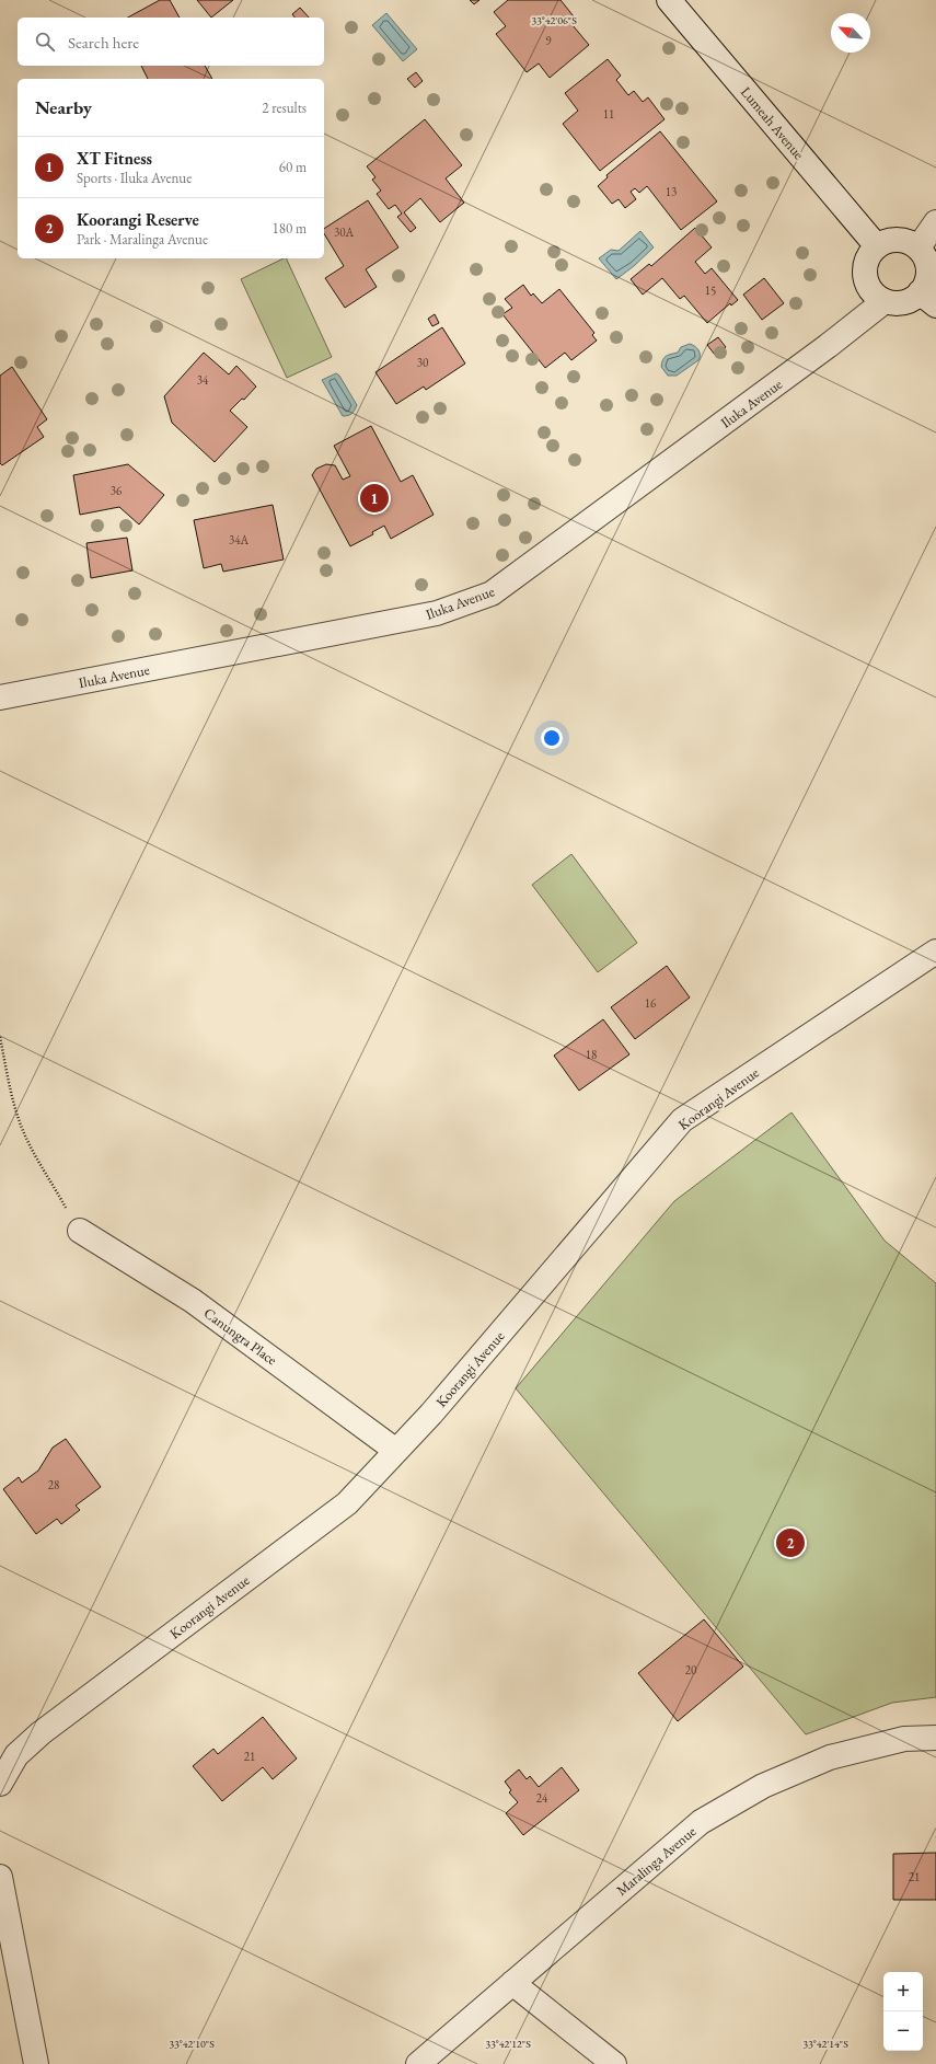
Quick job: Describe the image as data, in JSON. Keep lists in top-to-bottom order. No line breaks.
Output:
{"streets":{"street":["Lumeah Avenue","Iluka Avenue","Koorangi Avenue","Canungra Place","Maralinga Avenue"]},"crossings":[["Lumeah Avenue","Iluka Avenue"],["Koorangi Avenue","Canungra Place"]],"house_numbers":["9","11","13","30A","15","30","34","36","34A","16","18","28","20","21","24","21"],"north":"top left","page":{"search":"Search here","heading":["Nearby","2 results"],"list":[{"mark":"1","name":"XT Fitness","note":"Sports · Iluka Avenue","value":"60 m"},{"mark":"2","name":"Koorangi Reserve","note":"Park · Maralinga Avenue","value":"180 m"}],"pins":["1","2"],"map_buttons":["+","−"]},"coordinates":["33°42'06\"S","33°42'10\"S","33°42'12\"S","33°42'14\"S"]}
